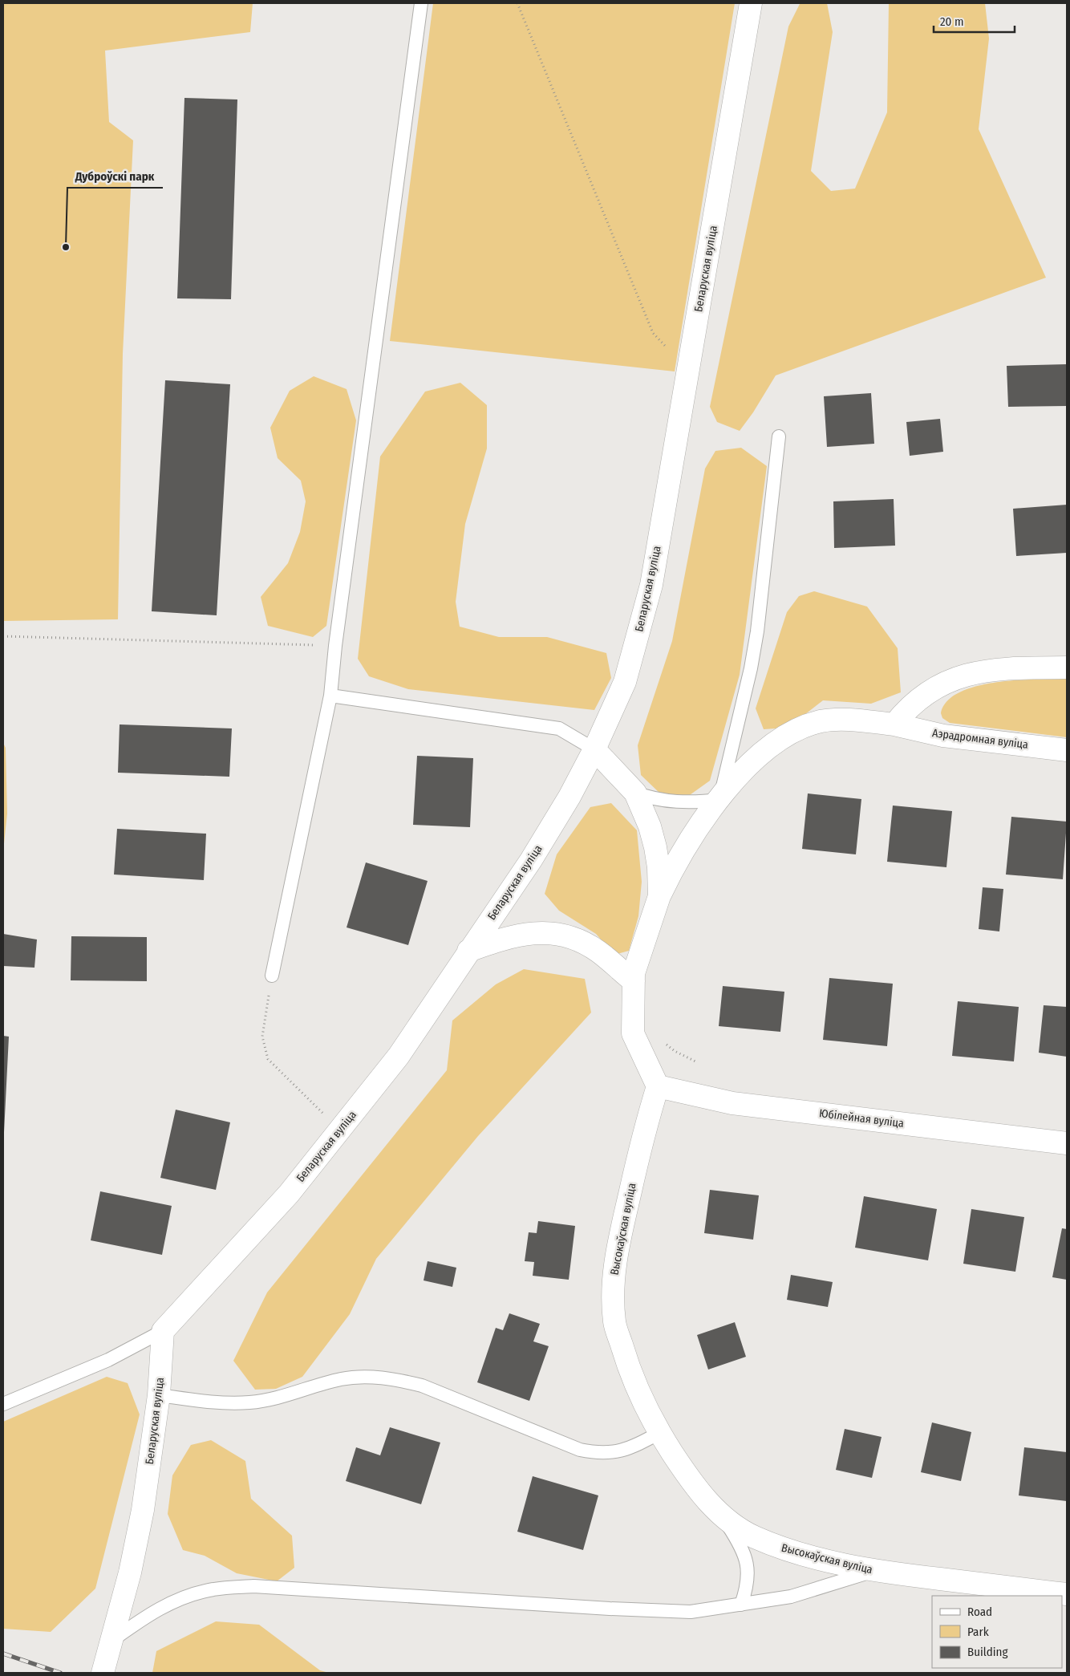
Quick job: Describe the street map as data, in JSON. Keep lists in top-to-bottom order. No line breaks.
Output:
{"streets":{"street":["Беларуская вуліца","Аэрадромная вуліца","Юбілейная вуліца","Высокаўская вуліца"]},"crossings":[["Юбілейная вуліца","Высокаўская вуліца"]],"places":["Дуброўскі парк"],"legend":["Road","Park","Building"],"scale_bar":"20 m"}
